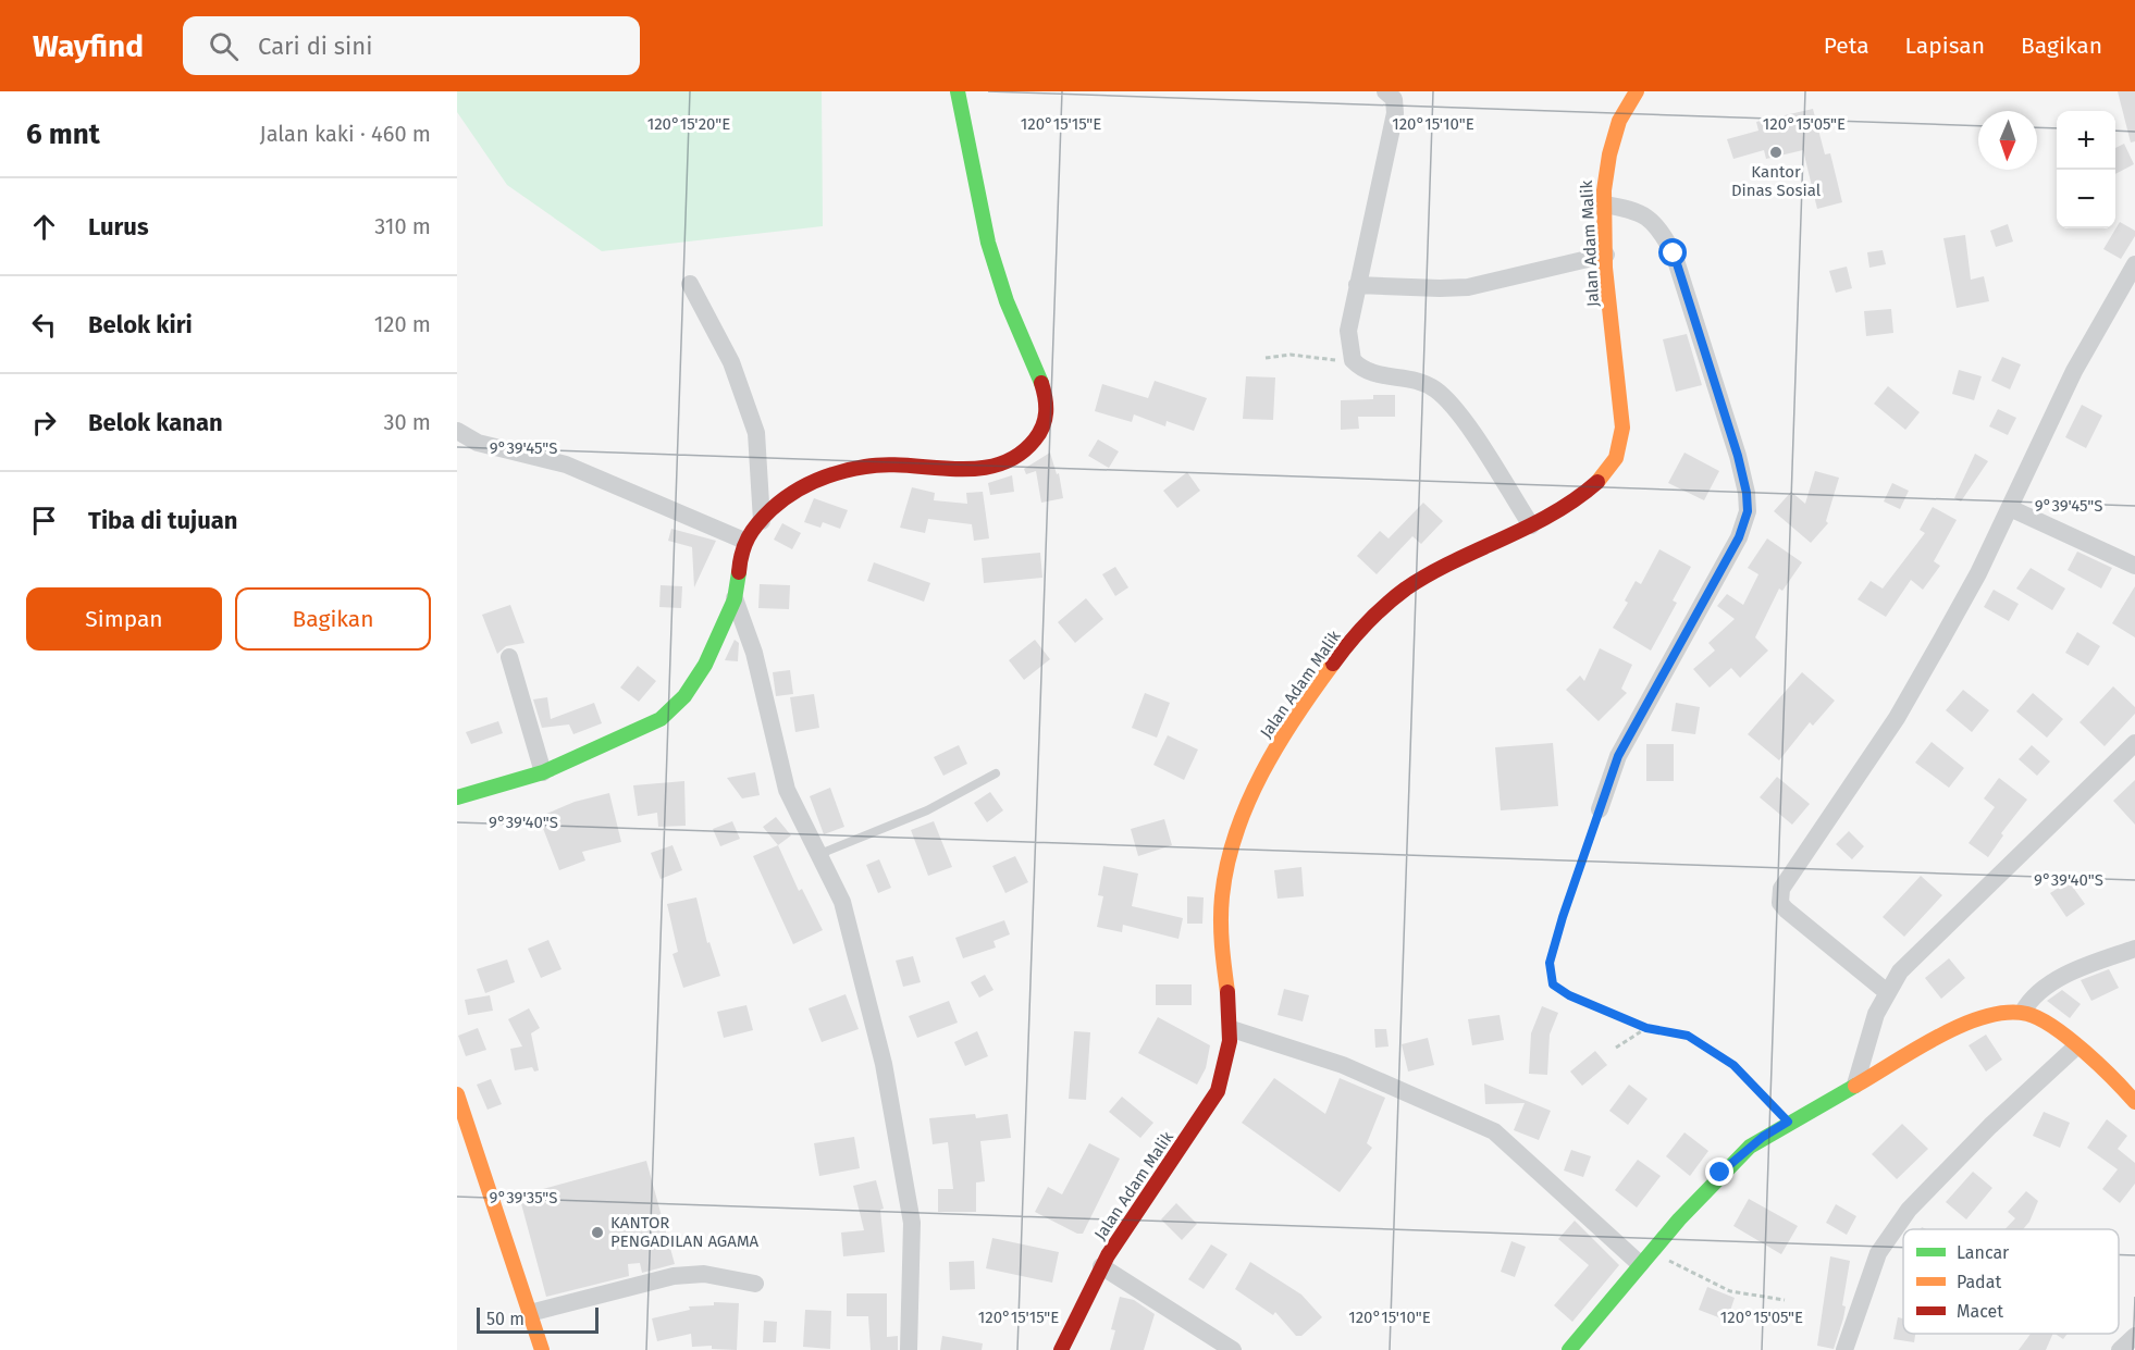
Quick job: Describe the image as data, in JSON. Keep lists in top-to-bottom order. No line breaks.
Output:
{"streets":{"main road":["Jalan Adam Malik"]},"places":["Kantor Dinas Sosial","KANTOR PENGADILAN AGAMA"],"legend":["Lancar","Padat","Macet"],"scale_bar":"50 m","north":"bottom","page":{"header":"Wayfind","search":"Cari di sini","nav":["Peta","Lapisan","Bagikan"],"heading":["6 mnt","Jalan kaki · 460 m"],"map_buttons":["+","−"],"list":[["Lurus","310 m"],["Belok kiri","120 m"],["Belok kanan","30 m"],"Tiba di tujuan"],"buttons":["Simpan","Bagikan"],"scale":"50 m"},"coordinates":["120°15'20\"E","120°15'15\"E","120°15'10\"E","120°15'05\"E","9°39'45\"S","9°39'40\"S","9°39'35\"S"]}
